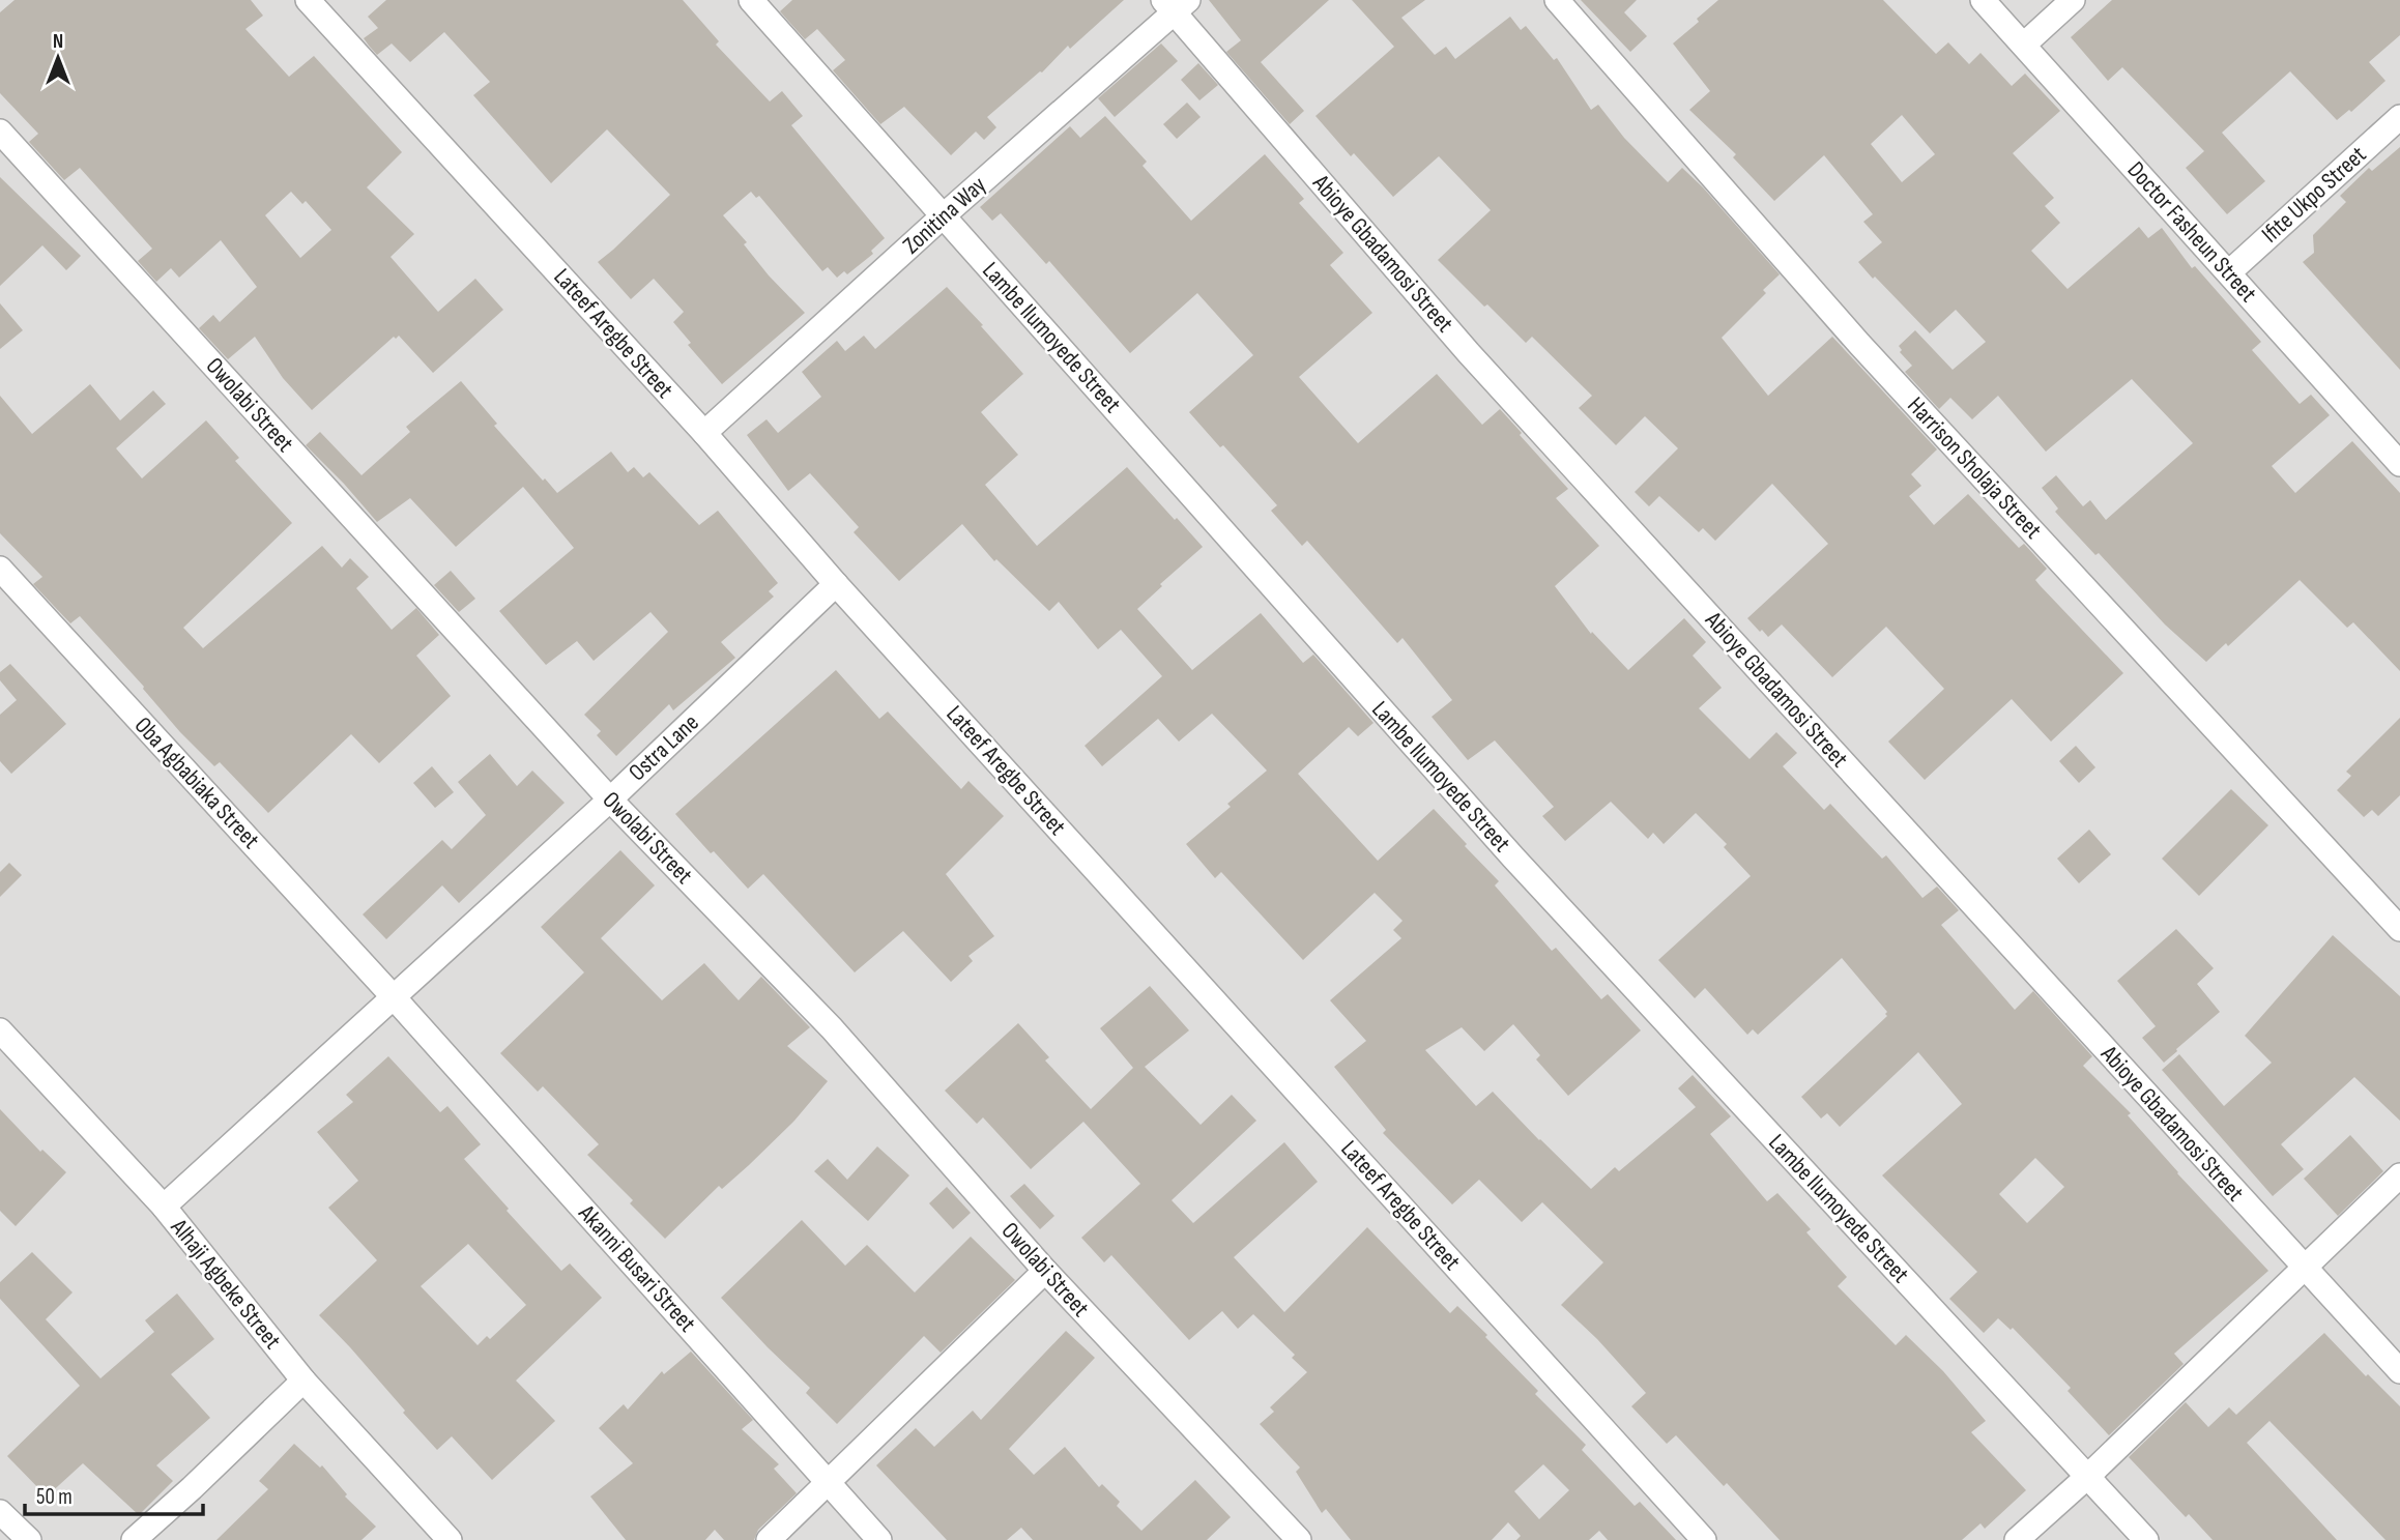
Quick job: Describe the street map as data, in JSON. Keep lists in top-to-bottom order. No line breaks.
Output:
{"streets":{"street":["Ifite Ukpo Street","Zonitina Way","Doctor Fasheun Street","Abioye Gbadamosi Street","Lateef Aregbe Street","Lambe Ilumoyede Street","Owolabi Street","Harrison Sholaja Street","Ostra Lane","Oba Agbabiaka Street","Akanni Busari Street","Alhaji Agbeke Street"]},"crossings":[["Ifite Ukpo Street","Doctor Fasheun Street"],["Zonitina Way","Abioye Gbadamosi Street"],["Zonitina Way","Lateef Aregbe Street"],["Zonitina Way","Lambe Ilumoyede Street"],["Lateef Aregbe Street","Ostra Lane"],["Owolabi Street","Ostra Lane"],["Ostra Lane","Oba Agbabiaka Street"],["Ostra Lane","Akanni Busari Street"],["Ostra Lane","Alhaji Agbeke Street"],["Oba Agbabiaka Street","Akanni Busari Street"]],"scale_bar":"50 m","north":"top"}
